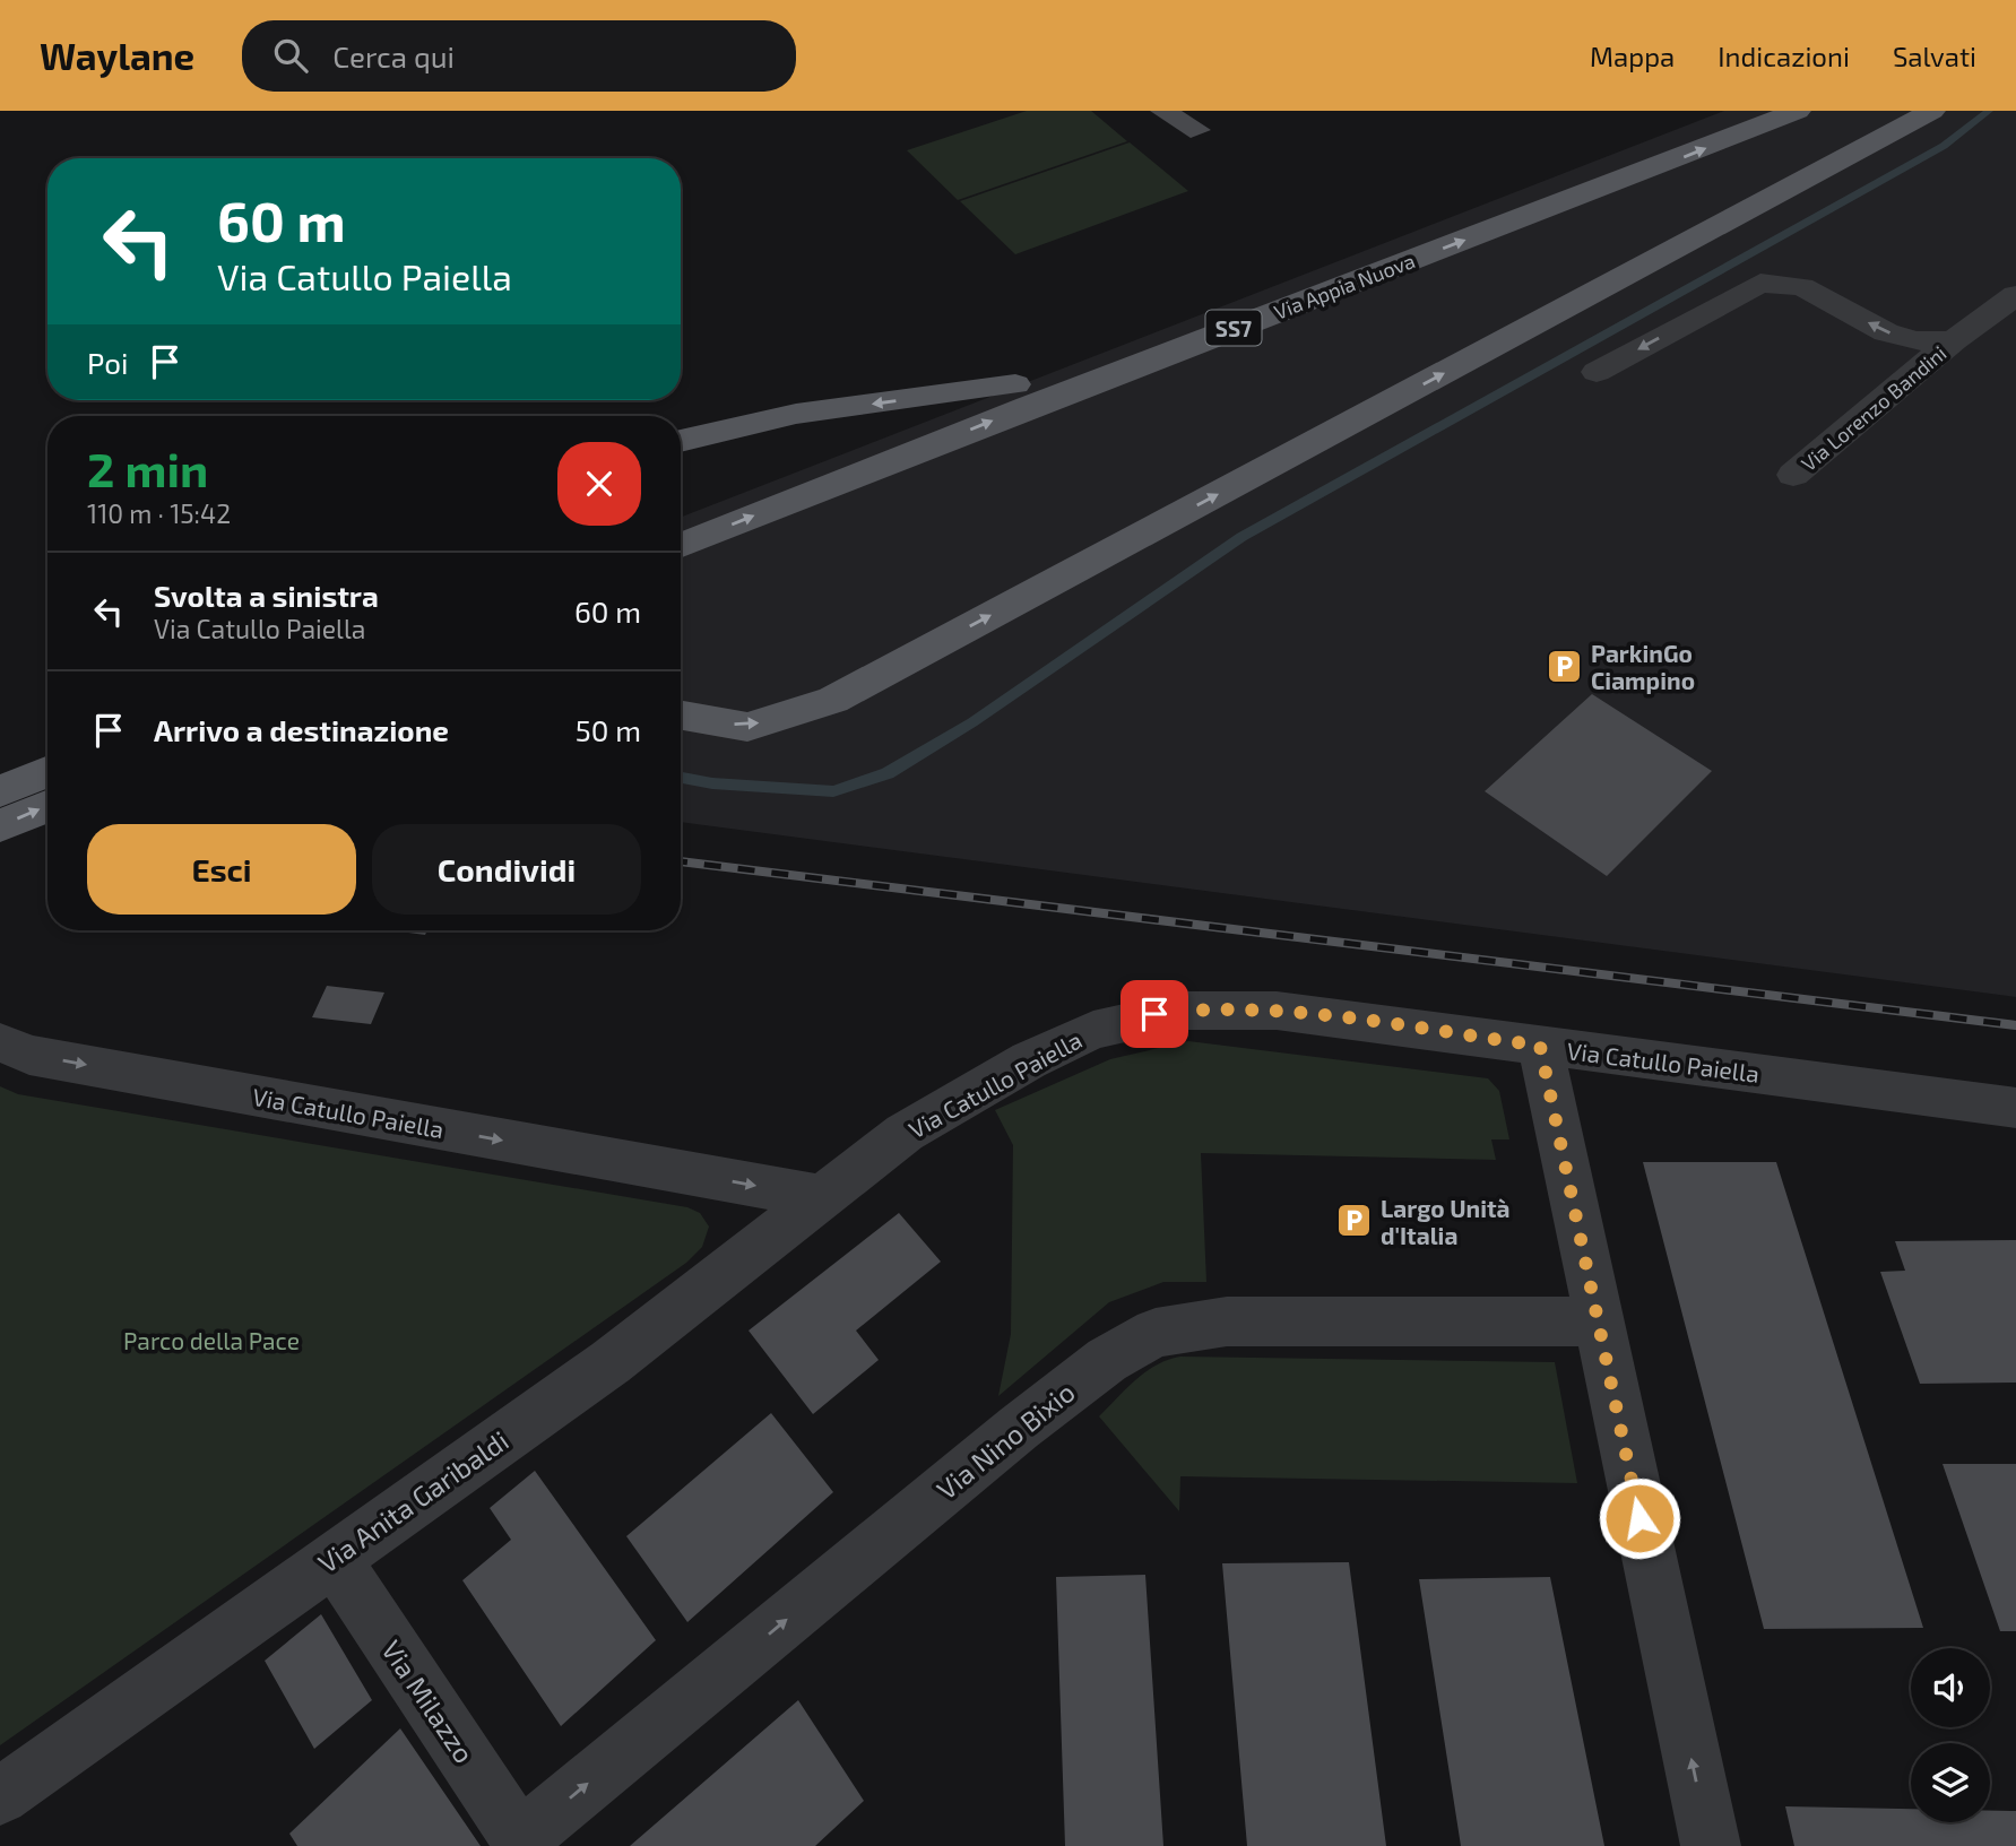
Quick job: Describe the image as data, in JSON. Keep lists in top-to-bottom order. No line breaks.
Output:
{"streets":{"main road":["Via Appia Nuova","SS7"],"street":["Via Lorenzo Bandini","Via Catullo Paiella","Via Nino Bixio","Via Anita Garibaldi","Via Milazzo"]},"crossings":[["Via Catullo Paiella","Via Anita Garibaldi"],["Via Nino Bixio","Via Milazzo"],["Via Anita Garibaldi","Via Milazzo"]],"one_way":["Via Lorenzo Bandini","Via Catullo Paiella","Via Nino Bixio"],"parks":["Parco della Pace"],"places":{"parking":["ParkinGo Ciampino","Largo Unità d'Italia"]},"page":{"header":"Waylane","search":"Cerca qui","nav":["Mappa","Indicazioni","Salvati"],"turn":["60 m","Via Catullo Paiella"],"then":"Poi","heading":["2 min","110 m · 15:42"],"list":[{"name":"Svolta a sinistra","note":"Via Catullo Paiella","value":"60 m"},{"name":"Arrivo a destinazione","value":"50 m"}],"buttons":["Esci","Condividi"]}}
